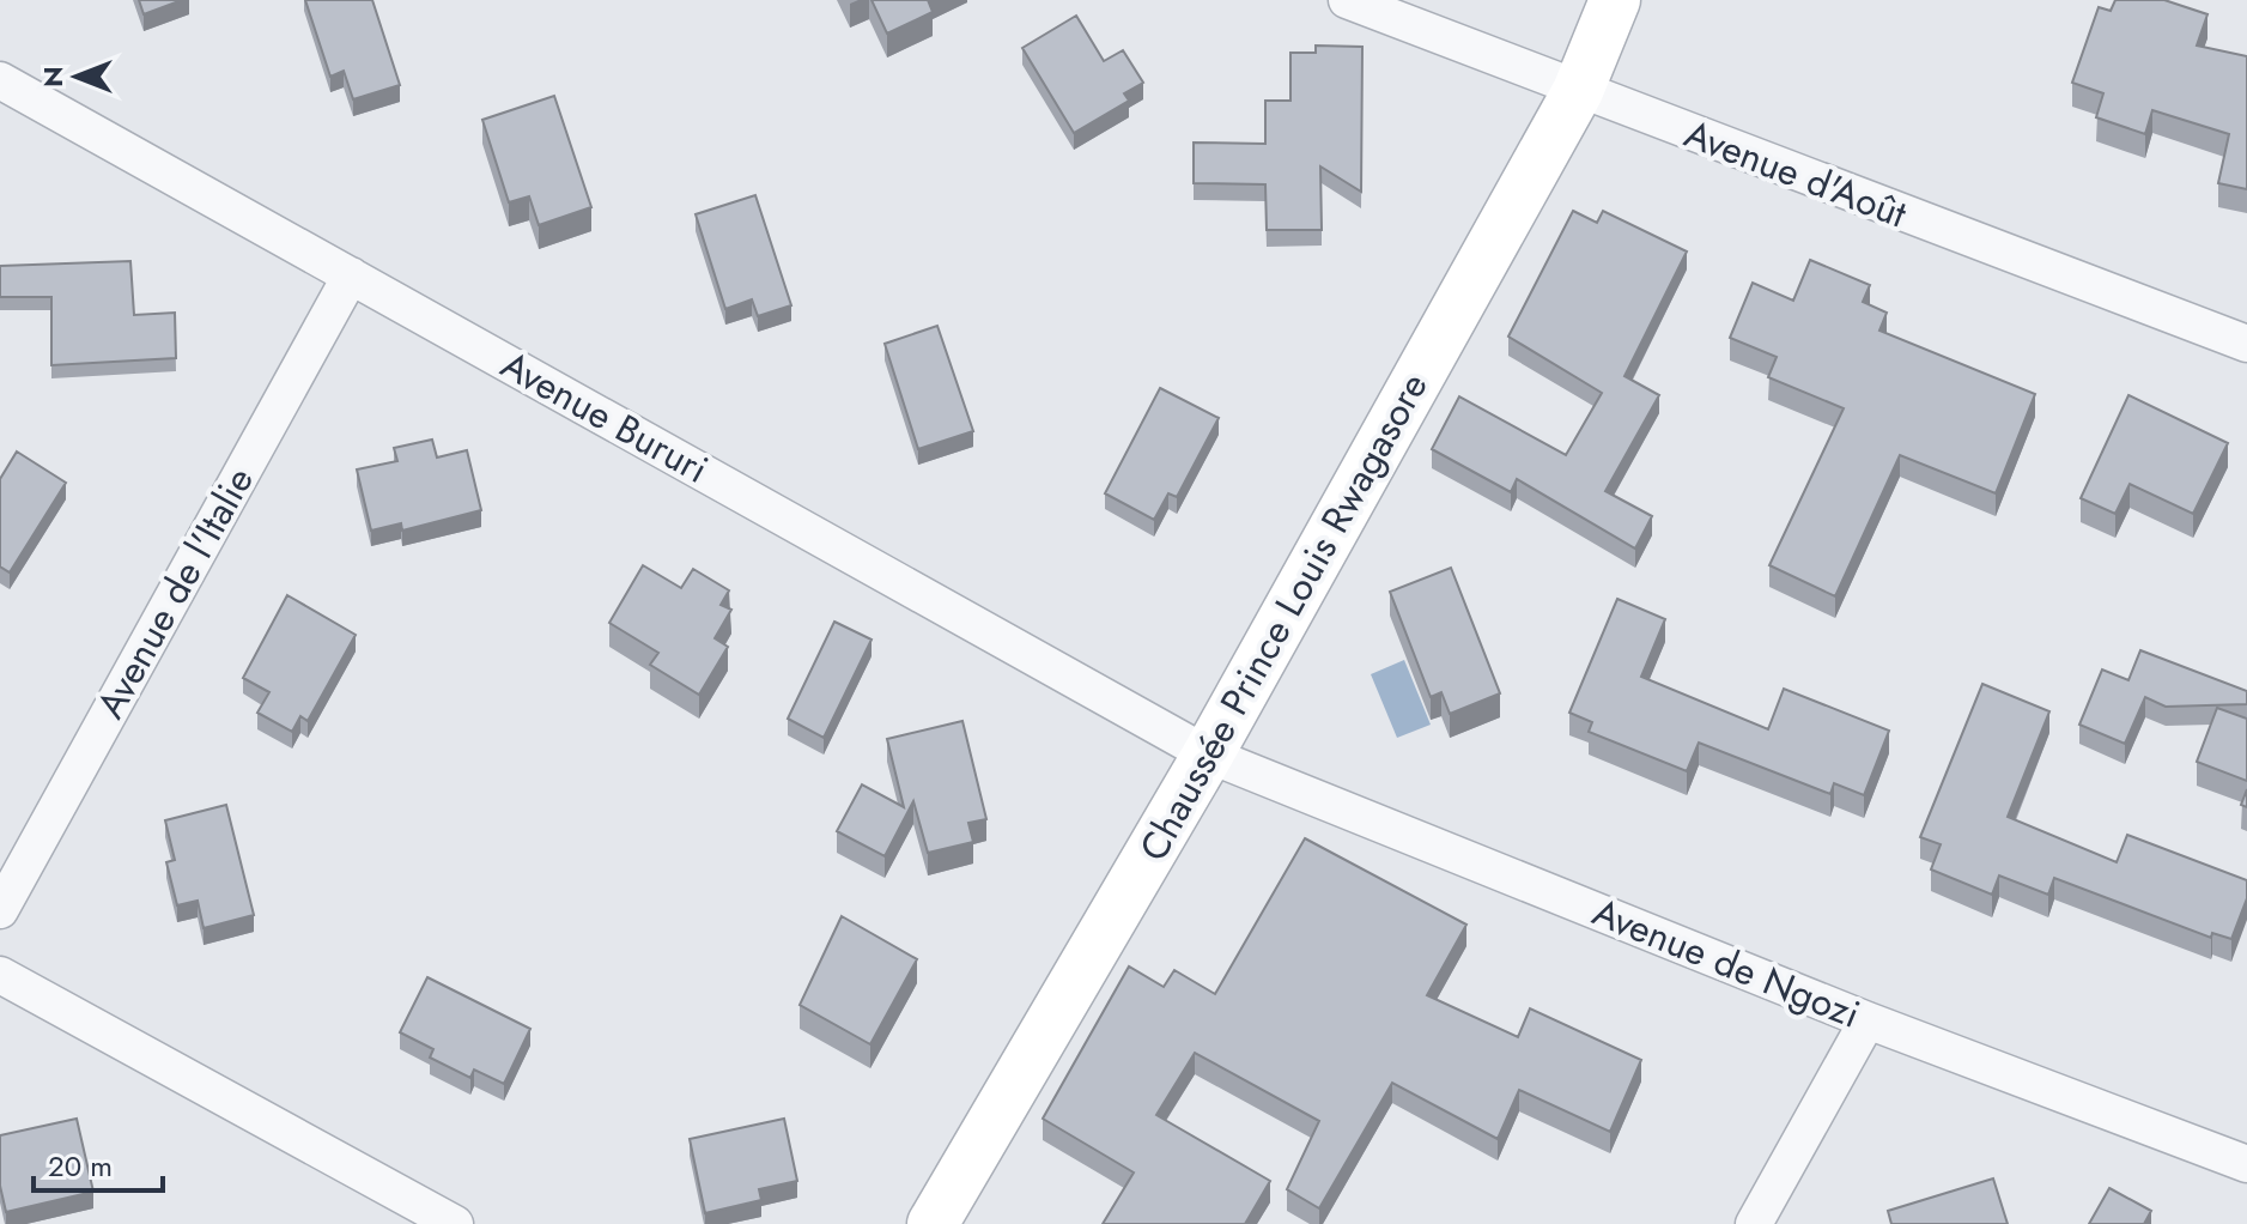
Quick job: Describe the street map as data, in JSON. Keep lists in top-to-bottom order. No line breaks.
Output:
{"streets":{"street":["Avenue d'Août","Avenue Bururi","Avenue de l'Italie","Chaussée Prince Louis Rwagasore","Avenue de Ngozi"]},"crossings":[["Avenue d'Août","Chaussée Prince Louis Rwagasore"],["Avenue Bururi","Avenue de l'Italie"],["Avenue Bururi","Chaussée Prince Louis Rwagasore"],["Avenue Bururi","Avenue de Ngozi"],["Chaussée Prince Louis Rwagasore","Avenue de Ngozi"]],"scale_bar":"20 m","north":"left"}
